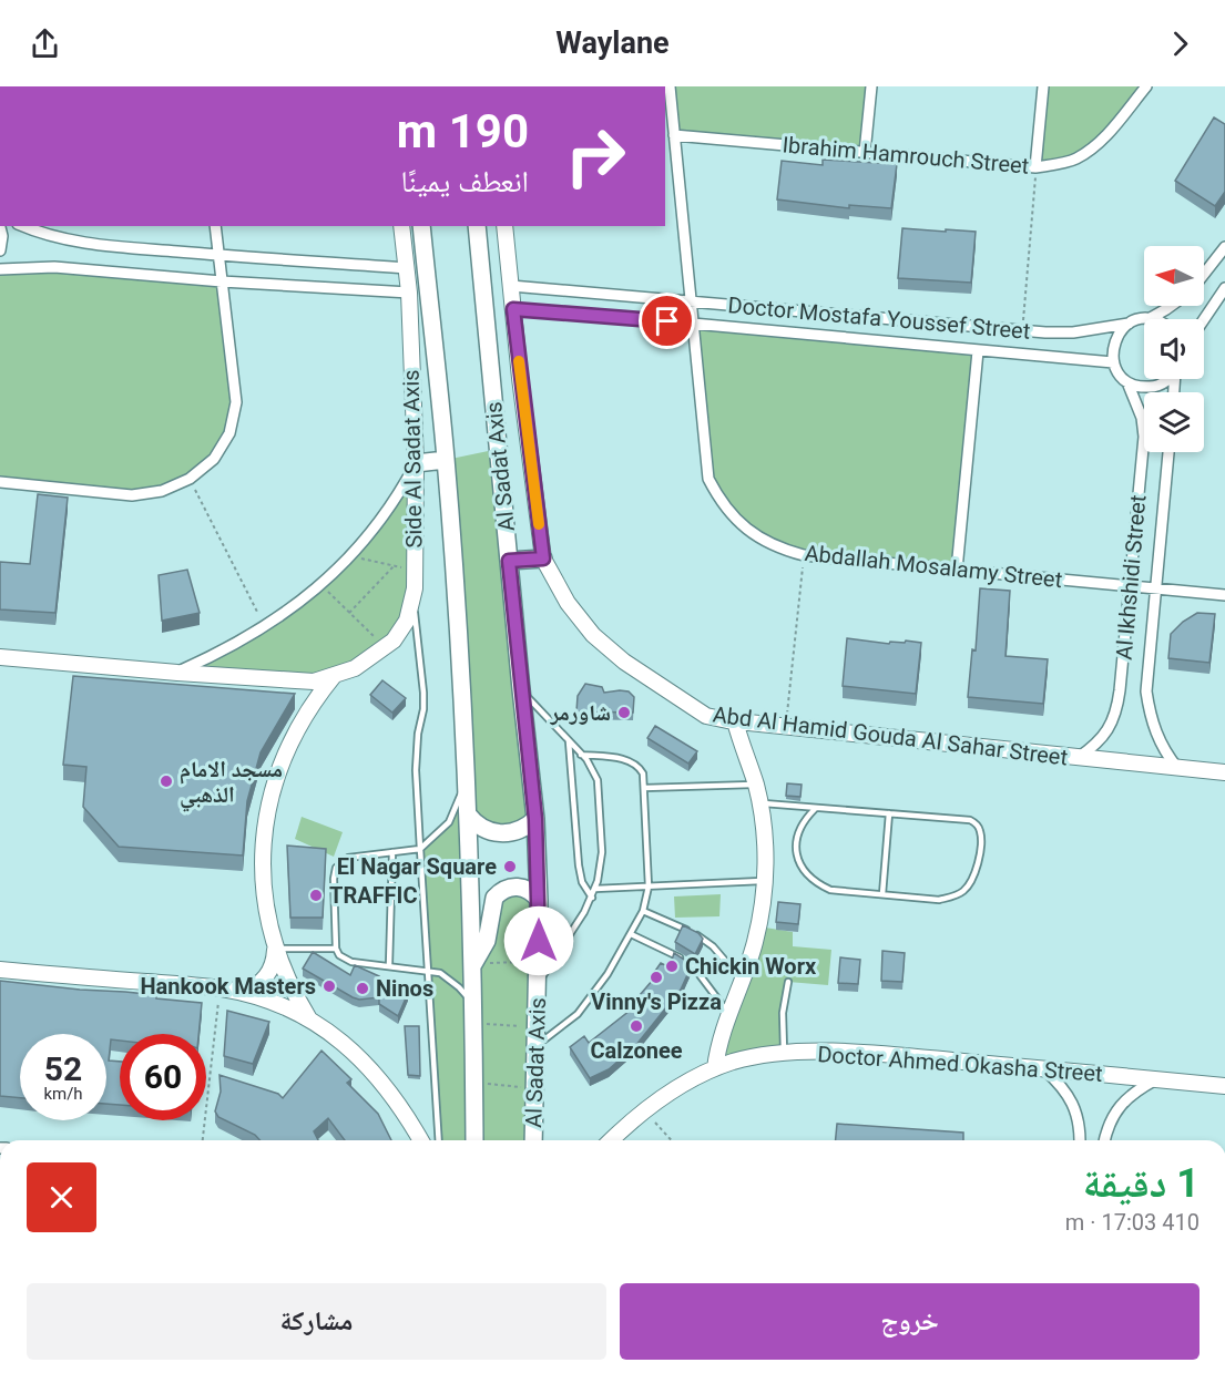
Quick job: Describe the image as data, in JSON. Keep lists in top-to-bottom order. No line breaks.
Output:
{"streets":{"main road":["Al Sadat Axis"],"street":["Ibrahim Hamrouch Street","Doctor Mostafa Youssef Street","Side Al Sadat Axis","Abdallah Mosalamy Street","Al Ikhshidi Street","Abd Al Hamid Gouda Al Sahar Street","Doctor Ahmed Okasha Street"]},"crossings":[["Ibrahim Hamrouch Street","Abdallah Mosalamy Street"],["Doctor Mostafa Youssef Street","Abdallah Mosalamy Street"],["Doctor Mostafa Youssef Street","Al Ikhshidi Street"],["Abdallah Mosalamy Street","Al Ikhshidi Street"],["Al Ikhshidi Street","Abd Al Hamid Gouda Al Sahar Street"]],"places":["شاورمر","مسجد الامام الذهبي","El Nagar Square","TRAFFIC","Chickin Worx","Vinny's Pizza","Hankook Masters","Ninos","Calzonee"],"north":"left","page":{"header":"Waylane","turn":["190 m","انعطف يمينًا"],"speed":"52 km/h","limit":"60","heading":["1 دقيقة","410 m · 17:03"],"buttons":["خروج","مشاركة"]}}
